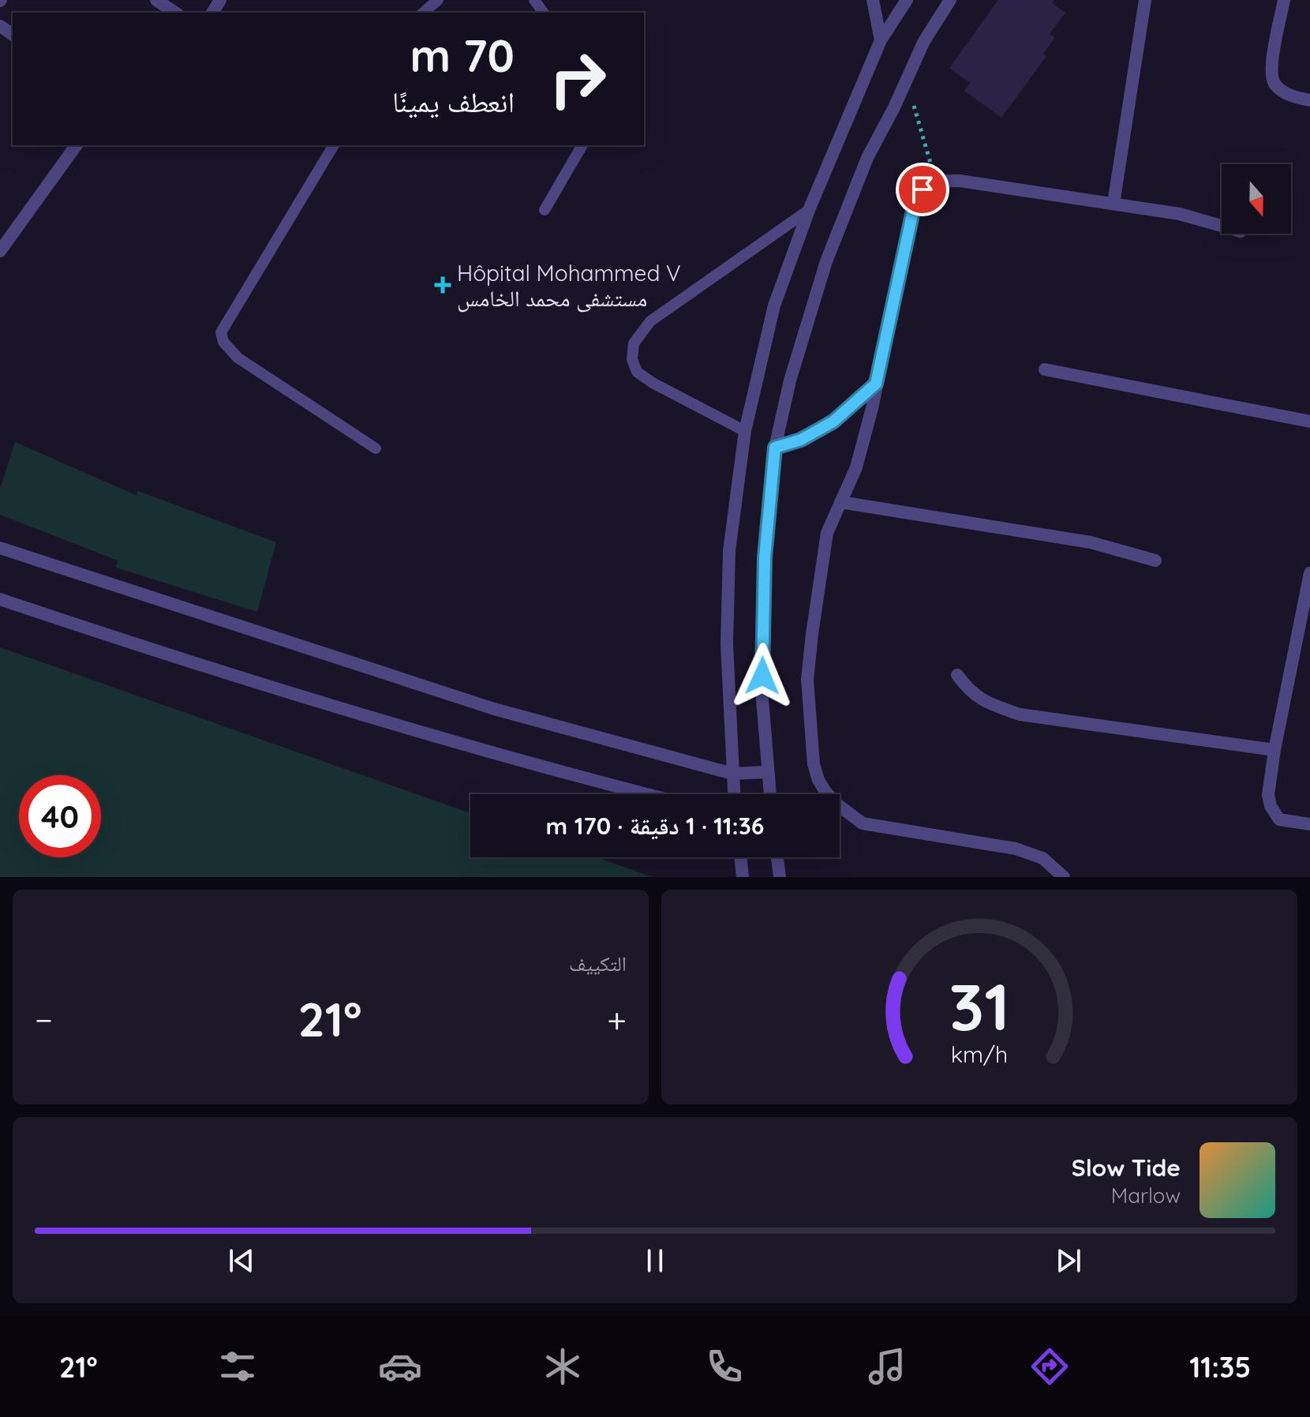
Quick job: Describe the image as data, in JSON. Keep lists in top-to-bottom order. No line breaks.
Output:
{"places":{"health":["Hôpital Mohammed V مستشفى محمد الخامس"]},"north":"bottom","page":{"turn":["70 m","انعطف يمينًا"],"limit":"40","trip":"11:36 · 1 دقيقة · 170 m","tile":"التكييف","heat":["−","21°","+"],"song":["Slow Tide","Marlow"],"tabs":["11:35","21°"],"gauge":["31","km/h"]}}
